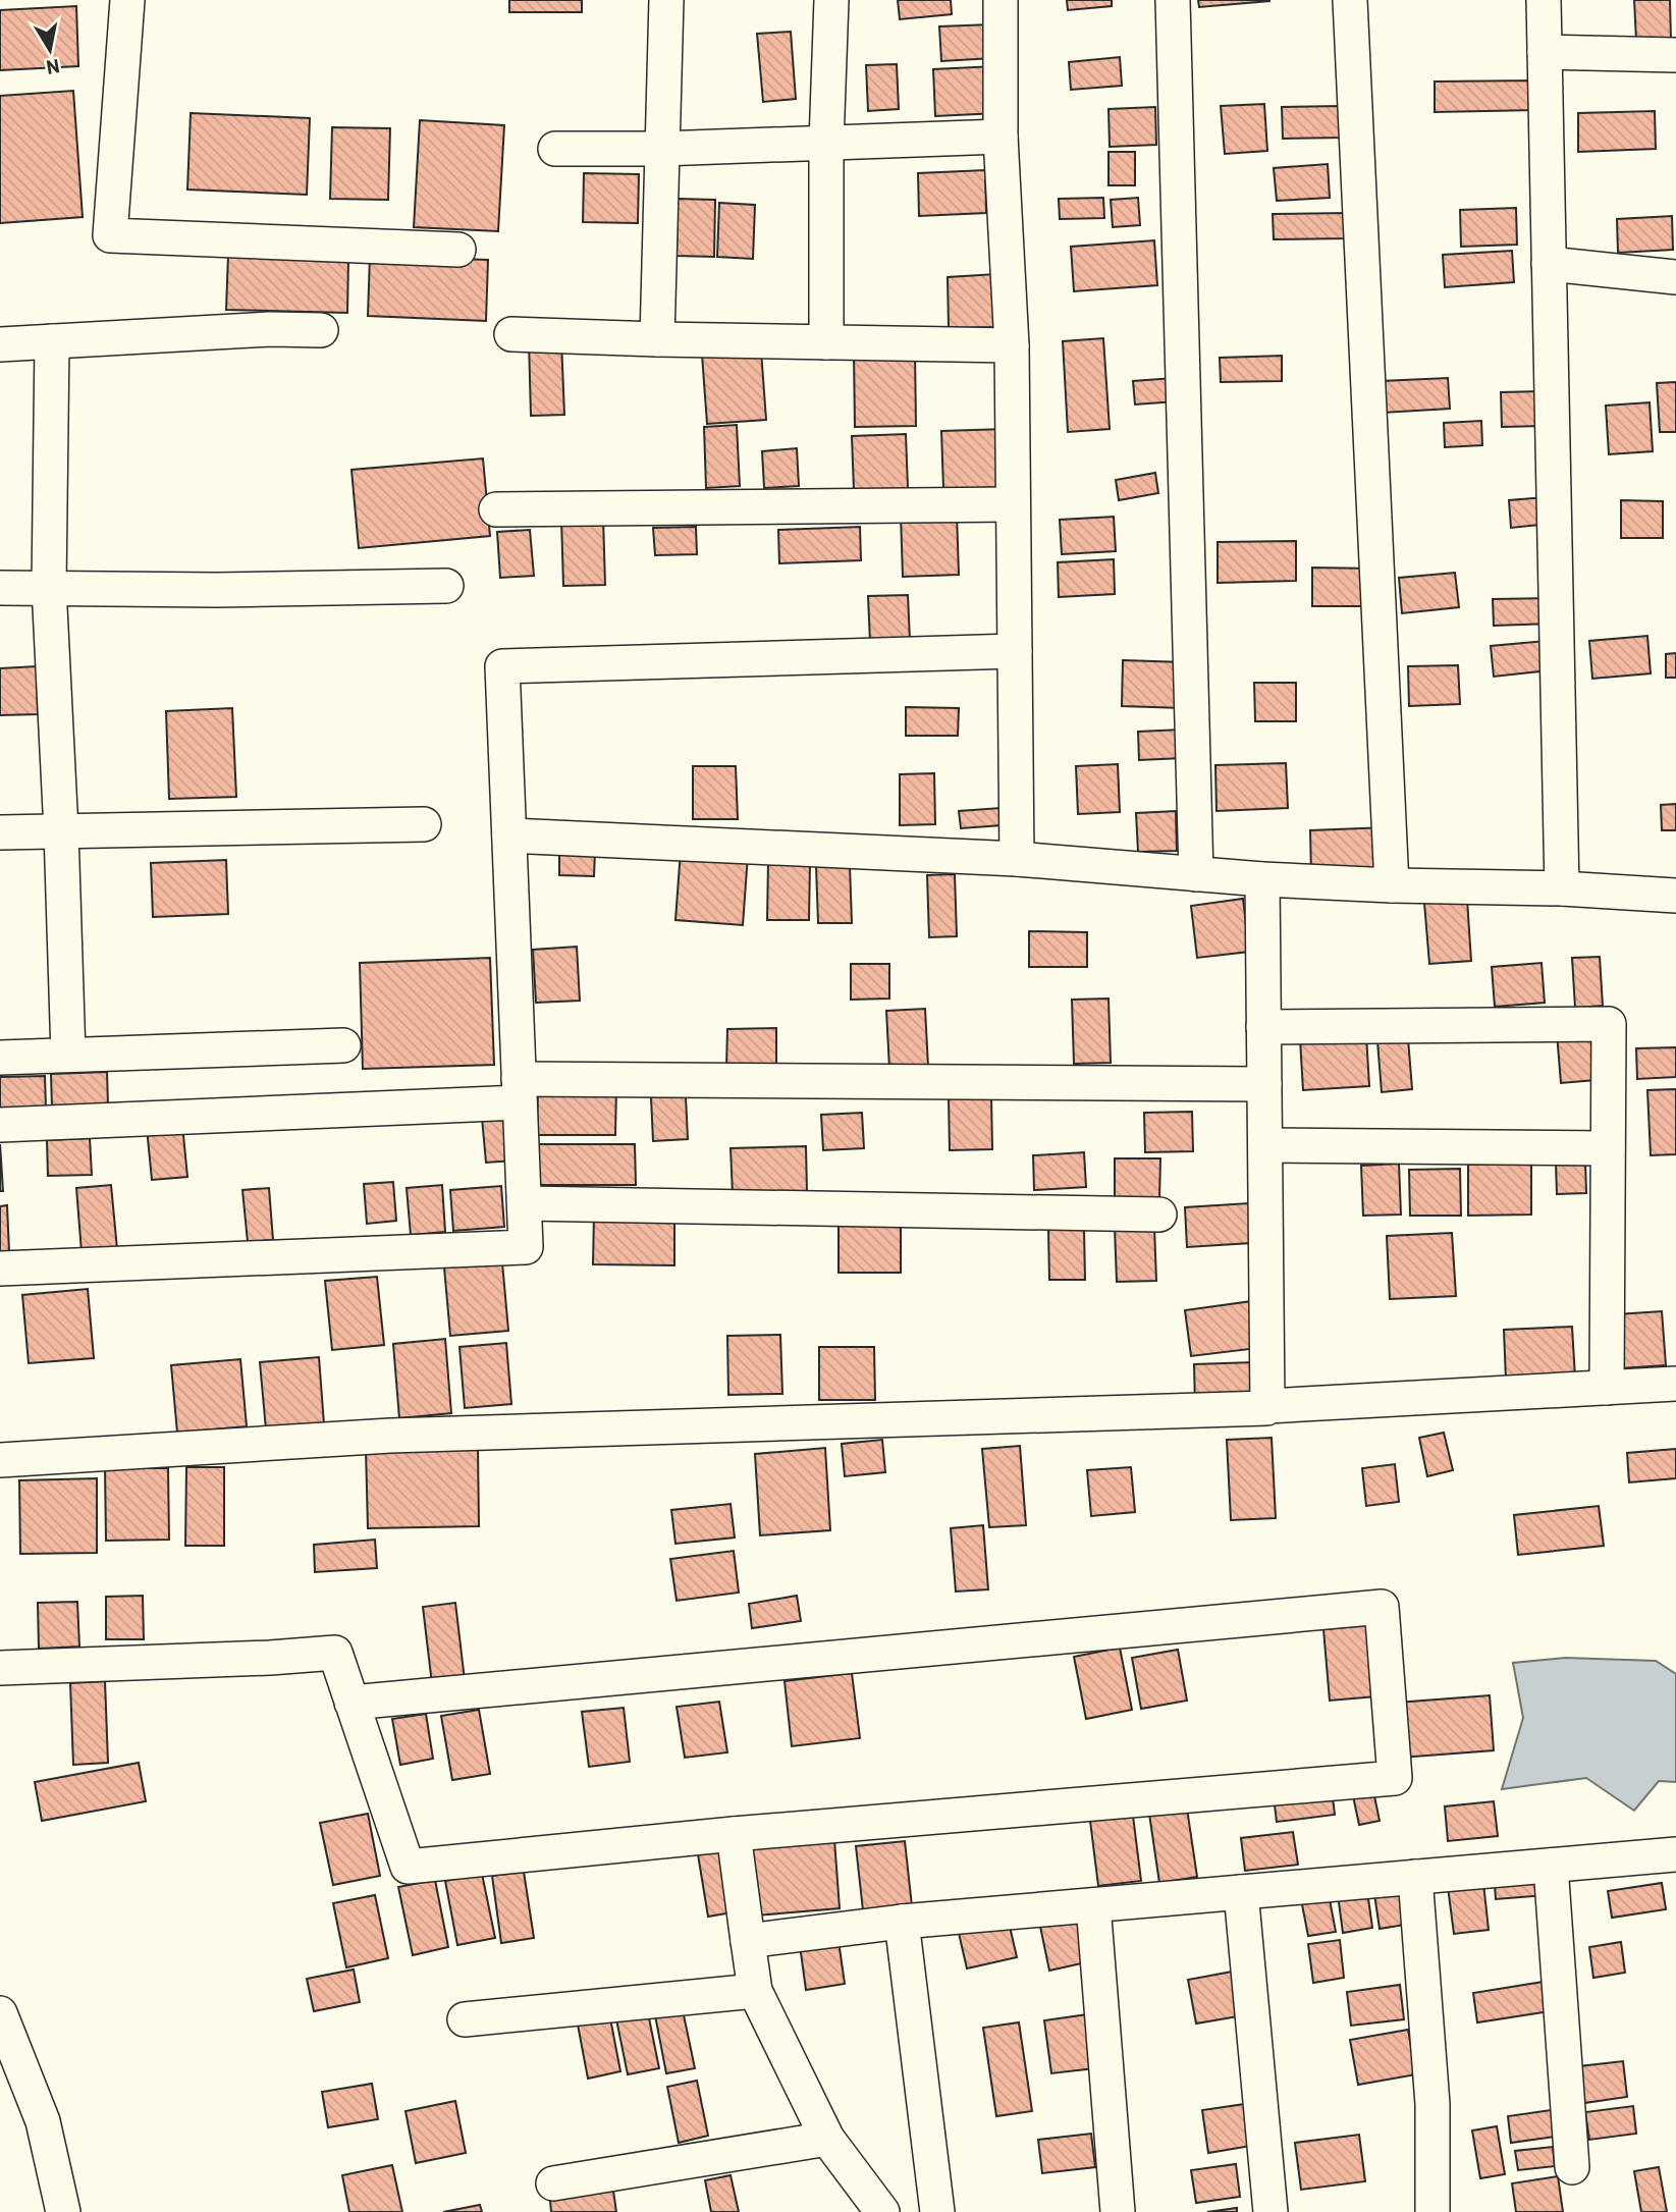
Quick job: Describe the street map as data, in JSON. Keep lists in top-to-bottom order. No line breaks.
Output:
{"north":"bottom"}
